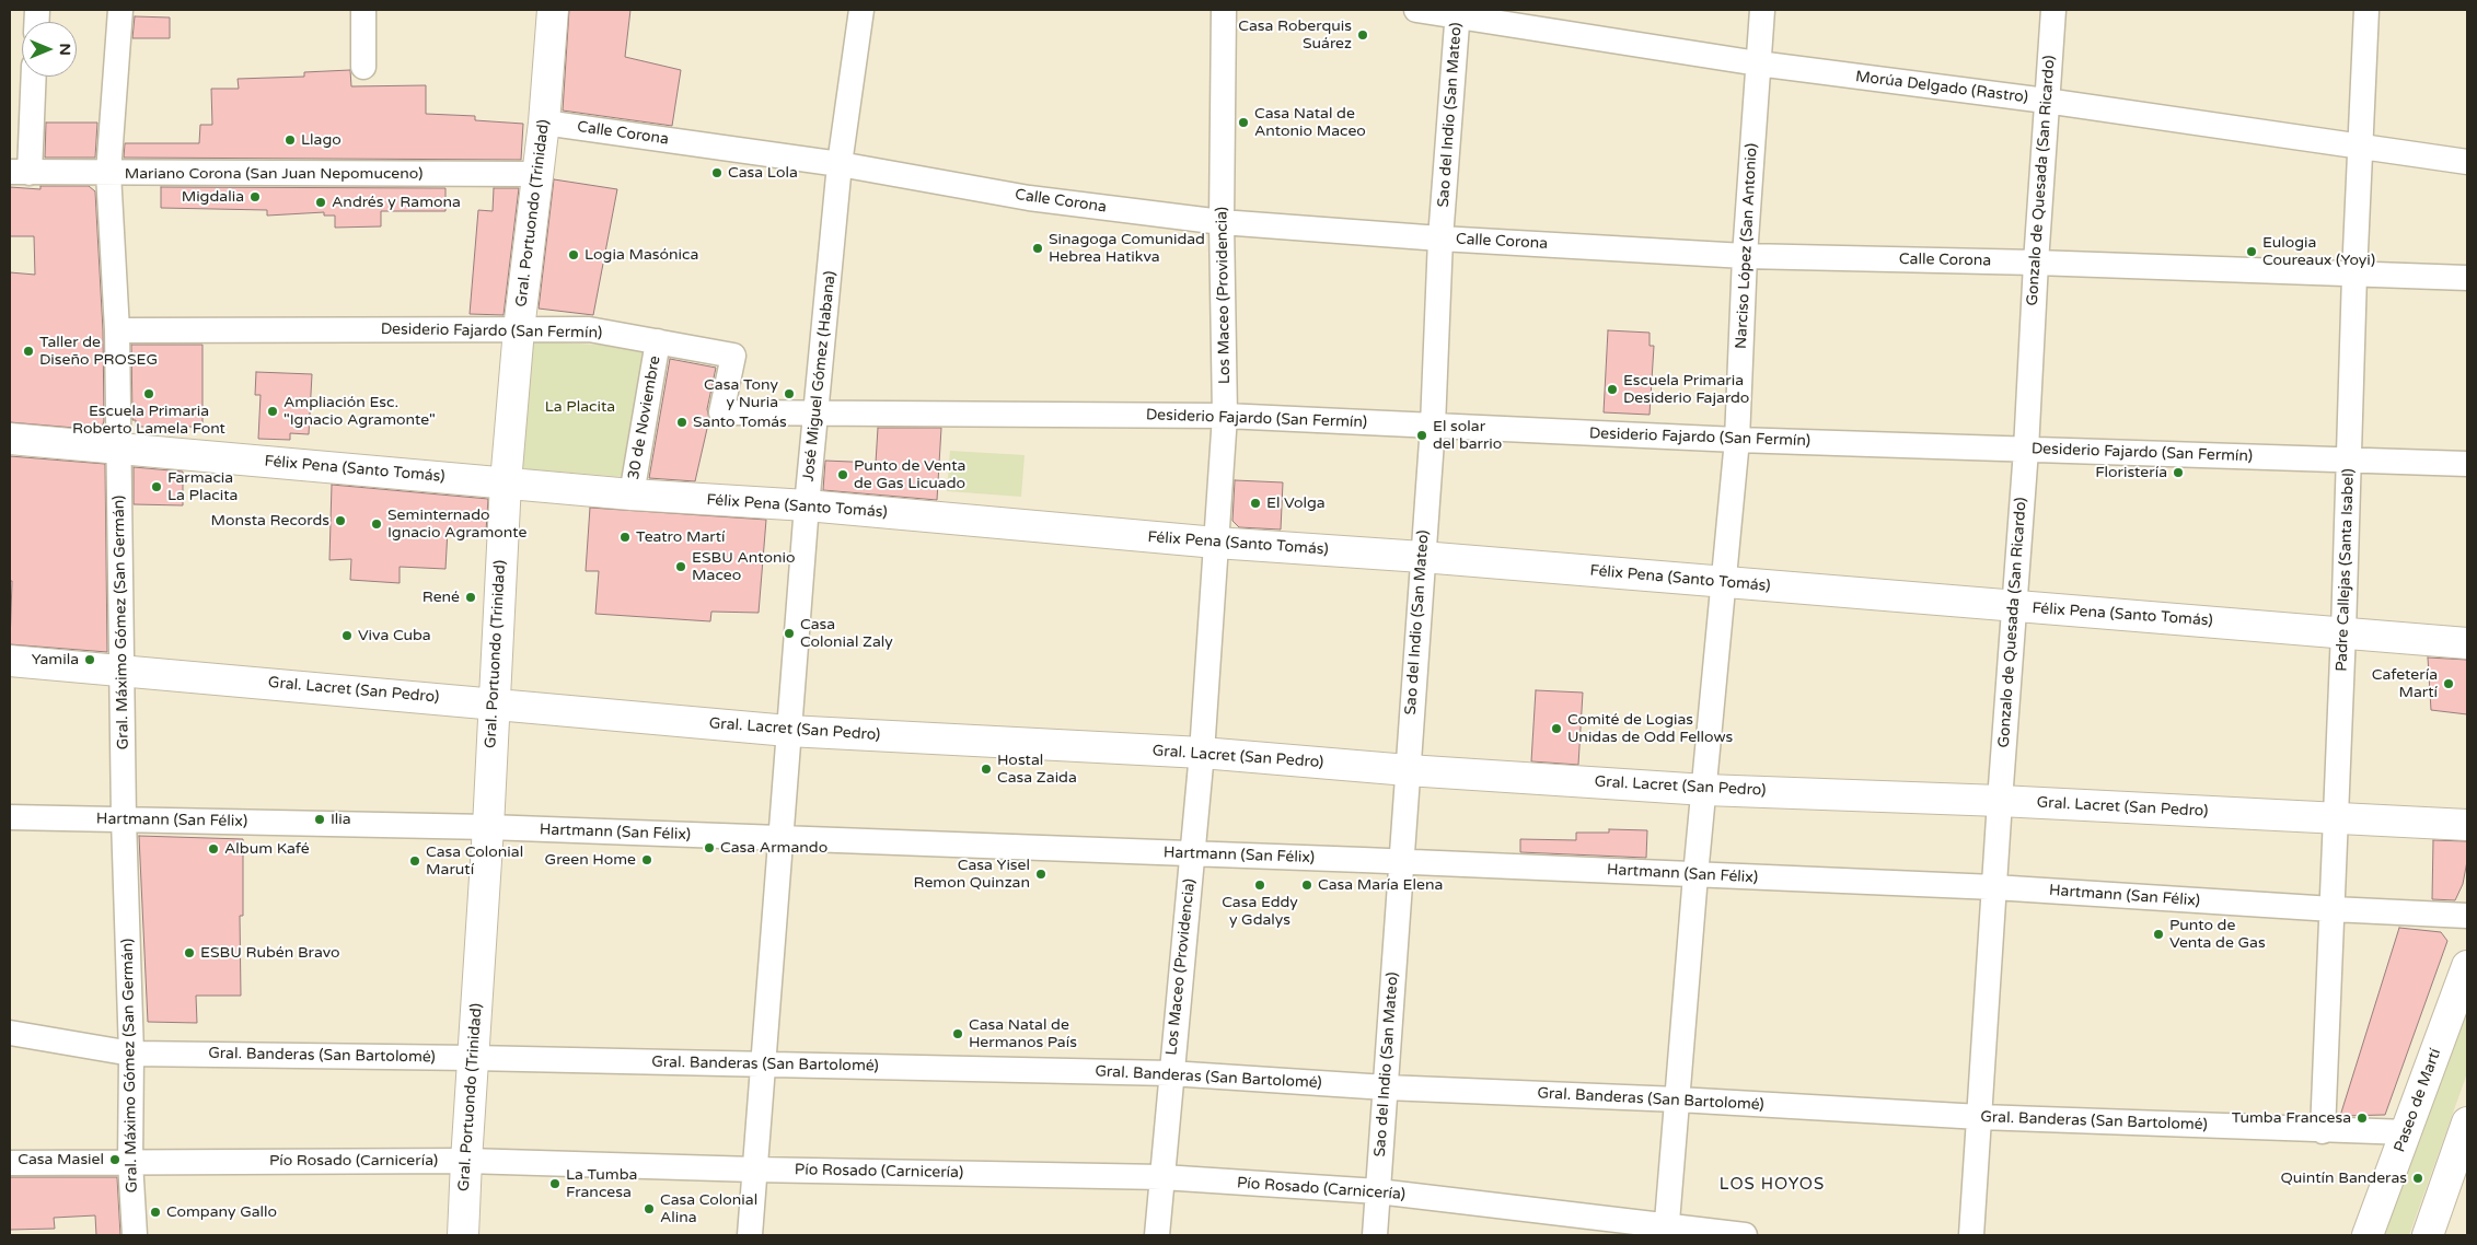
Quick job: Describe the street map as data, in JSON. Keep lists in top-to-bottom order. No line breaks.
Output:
{"streets":{"street":["Morúa Delgado (Rastro)","Sao del Indio (San Mateo)","Calle Corona","Mariano Corona (San Juan Nepomuceno)","Gonzalo de Quesada (San Ricardo)","Gral. Portuondo (Trinidad)","Narciso López (San Antonio)","Los Maceo (Providencia)","Desiderio Fajardo (San Fermín)","José Miguel Gómez (Habana)","30 de Noviembre","Félix Pena (Santo Tomás)","Padre Callejas (Santa Isabel)","Gral. Máximo Gómez (San Germán)","Gral. Lacret (San Pedro)","Hartmann (San Félix)","Gral. Banderas (San Bartolomé)","Paseo de Martí","Pío Rosado (Carnicería)"]},"crossings":[["Morúa Delgado (Rastro)","Sao del Indio (San Mateo)"],["Morúa Delgado (Rastro)","Gonzalo de Quesada (San Ricardo)"],["Morúa Delgado (Rastro)","Narciso López (San Antonio)"],["Morúa Delgado (Rastro)","Padre Callejas (Santa Isabel)"],["Sao del Indio (San Mateo)","Calle Corona"],["Sao del Indio (San Mateo)","Desiderio Fajardo (San Fermín)"],["Sao del Indio (San Mateo)","Félix Pena (Santo Tomás)"],["Sao del Indio (San Mateo)","Gral. Lacret (San Pedro)"],["Sao del Indio (San Mateo)","Hartmann (San Félix)"],["Sao del Indio (San Mateo)","Gral. Banderas (San Bartolomé)"],["Sao del Indio (San Mateo)","Pío Rosado (Carnicería)"],["Calle Corona","Gonzalo de Quesada (San Ricardo)"],["Calle Corona","Gral. Portuondo (Trinidad)"],["Calle Corona","Narciso López (San Antonio)"],["Calle Corona","Los Maceo (Providencia)"],["Calle Corona","José Miguel Gómez (Habana)"],["Calle Corona","Padre Callejas (Santa Isabel)"],["Mariano Corona (San Juan Nepomuceno)","Gral. Portuondo (Trinidad)"],["Mariano Corona (San Juan Nepomuceno)","Gral. Máximo Gómez (San Germán)"],["Gonzalo de Quesada (San Ricardo)","Desiderio Fajardo (San Fermín)"],["Gonzalo de Quesada (San Ricardo)","Félix Pena (Santo Tomás)"],["Gonzalo de Quesada (San Ricardo)","Gral. Lacret (San Pedro)"],["Gonzalo de Quesada (San Ricardo)","Hartmann (San Félix)"],["Gonzalo de Quesada (San Ricardo)","Gral. Banderas (San Bartolomé)"],["Gral. Portuondo (Trinidad)","Desiderio Fajardo (San Fermín)"],["Gral. Portuondo (Trinidad)","Félix Pena (Santo Tomás)"],["Gral. Portuondo (Trinidad)","Gral. Lacret (San Pedro)"],["Gral. Portuondo (Trinidad)","Hartmann (San Félix)"],["Gral. Portuondo (Trinidad)","Gral. Banderas (San Bartolomé)"],["Gral. Portuondo (Trinidad)","Pío Rosado (Carnicería)"],["Narciso López (San Antonio)","Desiderio Fajardo (San Fermín)"],["Narciso López (San Antonio)","Félix Pena (Santo Tomás)"],["Narciso López (San Antonio)","Gral. Lacret (San Pedro)"],["Narciso López (San Antonio)","Hartmann (San Félix)"],["Narciso López (San Antonio)","Gral. Banderas (San Bartolomé)"],["Narciso López (San Antonio)","Pío Rosado (Carnicería)"],["Los Maceo (Providencia)","Desiderio Fajardo (San Fermín)"],["Los Maceo (Providencia)","Félix Pena (Santo Tomás)"],["Los Maceo (Providencia)","Gral. Lacret (San Pedro)"],["Los Maceo (Providencia)","Hartmann (San Félix)"],["Los Maceo (Providencia)","Gral. Banderas (San Bartolomé)"],["Los Maceo (Providencia)","Pío Rosado (Carnicería)"],["Desiderio Fajardo (San Fermín)","José Miguel Gómez (Habana)"],["Desiderio Fajardo (San Fermín)","30 de Noviembre"],["Desiderio Fajardo (San Fermín)","Padre Callejas (Santa Isabel)"],["Desiderio Fajardo (San Fermín)","Gral. Máximo Gómez (San Germán)"],["José Miguel Gómez (Habana)","Félix Pena (Santo Tomás)"],["José Miguel Gómez (Habana)","Gral. Lacret (San Pedro)"],["José Miguel Gómez (Habana)","Hartmann (San Félix)"],["José Miguel Gómez (Habana)","Gral. Banderas (San Bartolomé)"],["José Miguel Gómez (Habana)","Pío Rosado (Carnicería)"],["30 de Noviembre","Félix Pena (Santo Tomás)"],["Félix Pena (Santo Tomás)","Padre Callejas (Santa Isabel)"],["Félix Pena (Santo Tomás)","Gral. Máximo Gómez (San Germán)"],["Padre Callejas (Santa Isabel)","Gral. Lacret (San Pedro)"],["Padre Callejas (Santa Isabel)","Hartmann (San Félix)"],["Padre Callejas (Santa Isabel)","Gral. Banderas (San Bartolomé)"],["Gral. Máximo Gómez (San Germán)","Gral. Lacret (San Pedro)"],["Gral. Máximo Gómez (San Germán)","Hartmann (San Félix)"],["Gral. Máximo Gómez (San Germán)","Gral. Banderas (San Bartolomé)"],["Gral. Máximo Gómez (San Germán)","Pío Rosado (Carnicería)"],["Gral. Banderas (San Bartolomé)","Paseo de Martí"]],"districts":["LOS HOYOS"],"parks":["La Placita"],"places":["Casa Roberquis Suárez","Casa Natal de Antonio Maceo","Llago","Casa Lola","Migdalia","Andrés y Ramona","Sinagoga Comunidad Hebrea Hatikva","Eulogia Coureaux (Yoyi)","Logia Masónica","Taller de Diseño PROSEG","Escuela Primaria Desiderio Fajardo","Escuela Primaria Roberto Lamela Font","Casa Tony y Nuria","Ampliación Esc. \"Ignacio Agramonte\"","Santo Tomás","El solar del barrio","Floristería","Punto de Venta de Gas Licuado","Farmacia La Placita","El Volga","Monsta Records","Seminternado Ignacio Agramonte","Teatro Martí","ESBU Antonio Maceo","René","Casa Colonial Zaly","Viva Cuba","Yamila","Cafetería Martí","Comité de Logias Unidas de Odd Fellows","Hostal Casa Zaida","Ilia","Casa Armando","Album Kafé","Green Home","Casa Colonial Marutí","Casa Yisel Remon Quinzan","Casa Eddy y Gdalys","Casa María Elena","Punto de Venta de Gas","ESBU Rubén Bravo","Casa Natal de Hermanos País","Tumba Francesa","Casa Masiel","Quintín Banderas","La Tumba Francesa","Casa Colonial Alina","Company Gallo"],"north":"right"}
